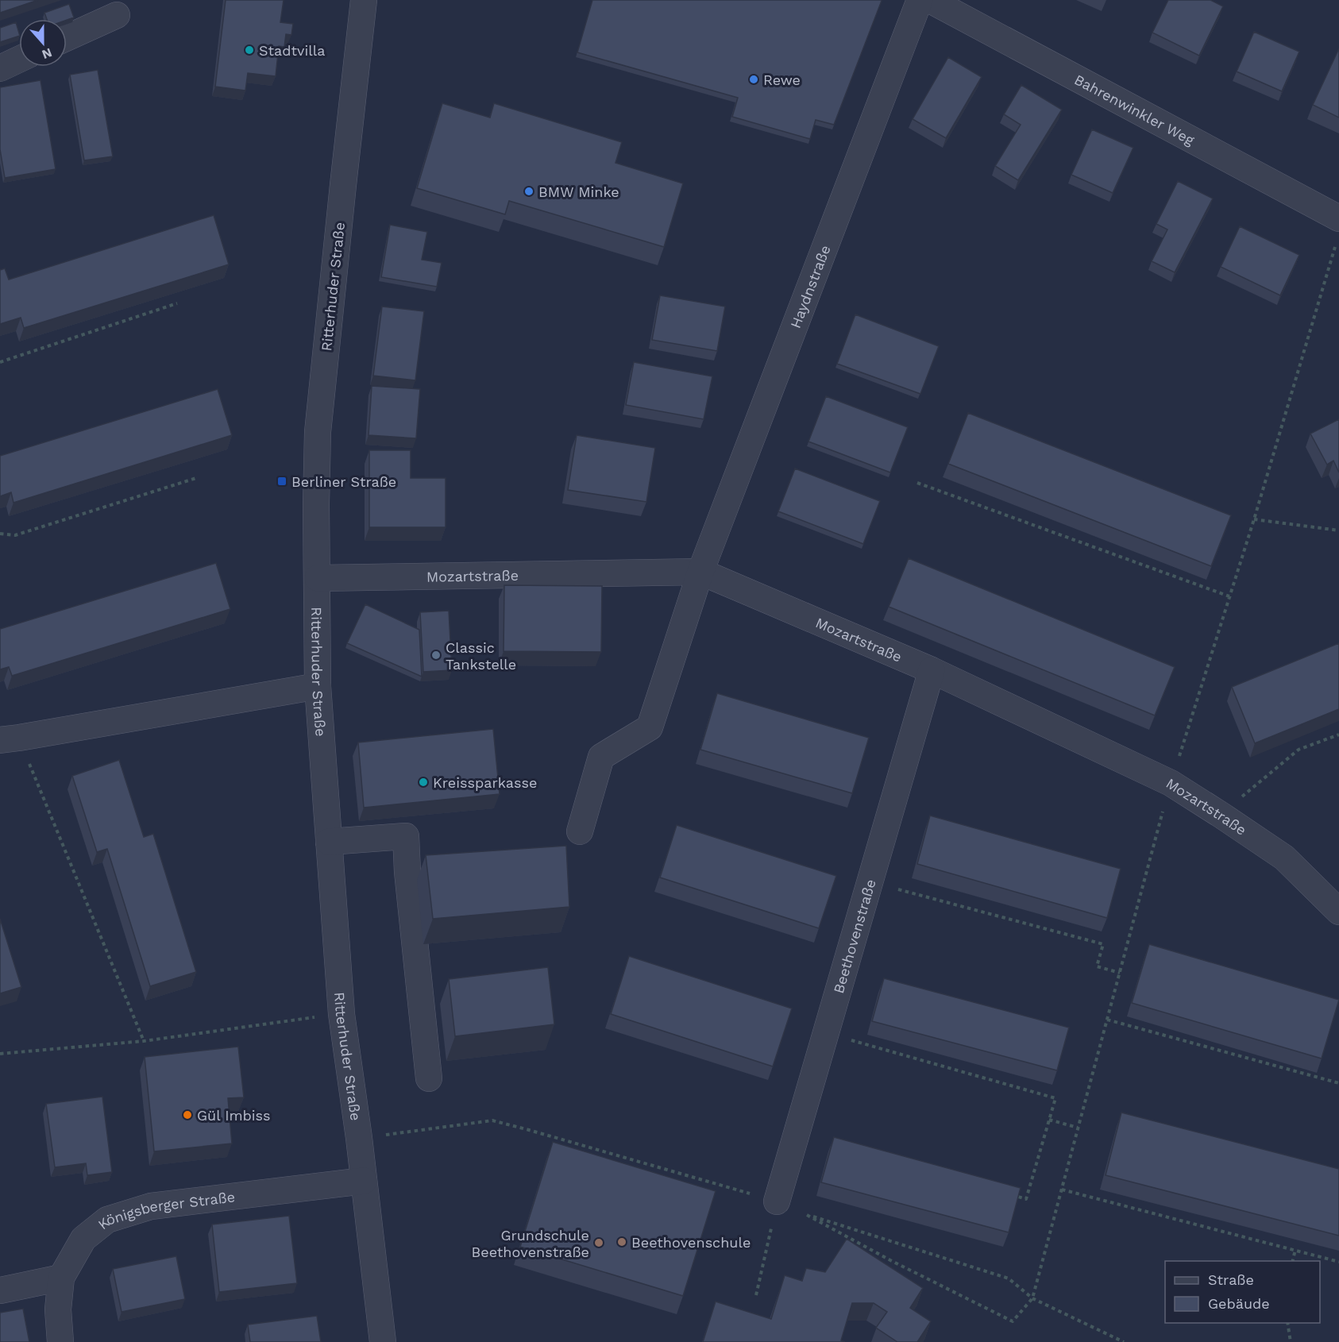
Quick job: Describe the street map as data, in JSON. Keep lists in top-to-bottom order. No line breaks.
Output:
{"streets":{"street":["Bahrenwinkler Weg","Haydnstraße","Ritterhuder Straße","Mozartstraße","Beethovenstraße","Königsberger Straße"]},"crossings":[["Haydnstraße","Mozartstraße"],["Ritterhuder Straße","Mozartstraße"],["Ritterhuder Straße","Königsberger Straße"],["Mozartstraße","Beethovenstraße"]],"places":{"other":["Stadtvilla","Rewe","BMW Minke","Classic Tankstelle","Kreissparkasse","Gül Imbiss","Beethovenschule","Grundschule Beethovenstraße"],"transit":["Berliner Straße"]},"legend":["Straße","Gebäude"],"north":"bottom"}
